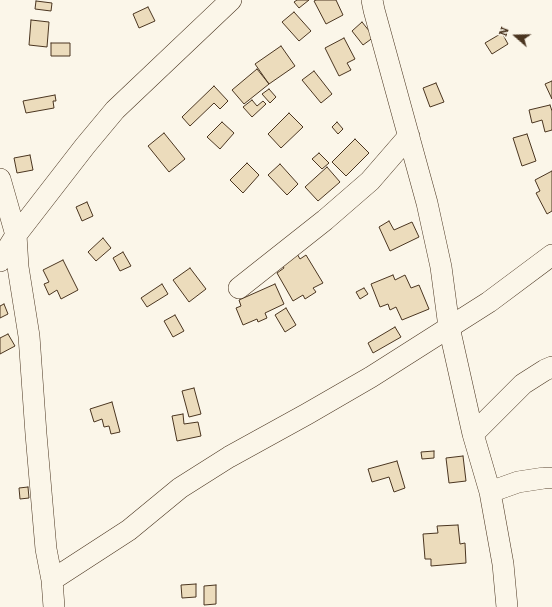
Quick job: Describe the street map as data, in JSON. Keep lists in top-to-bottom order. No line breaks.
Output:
{"north":"left"}
